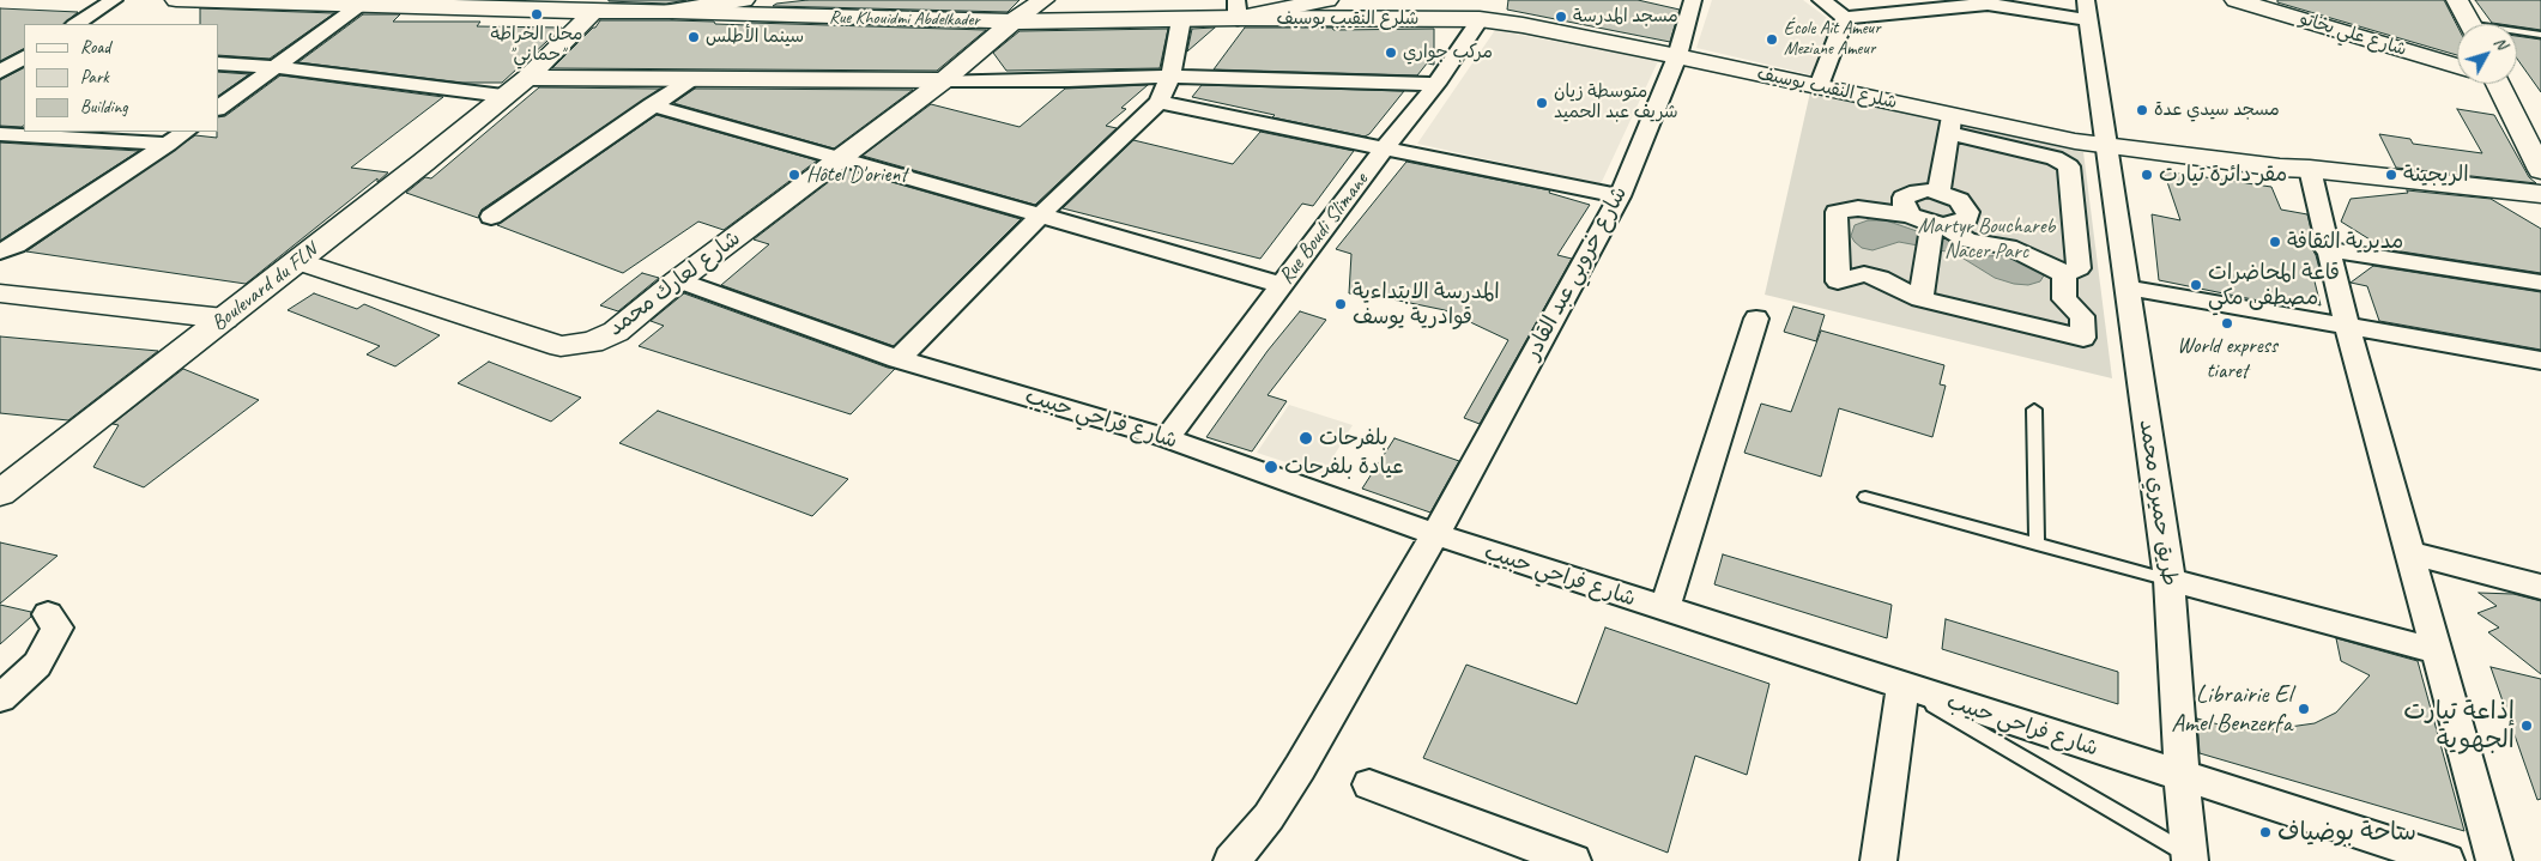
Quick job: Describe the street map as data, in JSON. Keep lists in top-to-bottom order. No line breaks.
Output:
{"streets":{"main road":["Rue Khouidmi Abdelkader","شلرع النقيب بوسيف","شارع علي بخاتو","شارع لعارك محمد","Boulevard du FLN"],"street":["Rue Boudi Slimane","شارع خروبي عبد القادر","شارع فراحي حبيب","طريق حميري محمد"]},"crossings":[["Rue Khouidmi Abdelkader","شلرع النقيب بوسيف"],["Rue Khouidmi Abdelkader","شارع لعارك محمد"],["Rue Khouidmi Abdelkader","Boulevard du FLN"],["شلرع النقيب بوسيف","Rue Boudi Slimane"],["شلرع النقيب بوسيف","شارع خروبي عبد القادر"],["شلرع النقيب بوسيف","طريق حميري محمد"],["Rue Boudi Slimane","شارع فراحي حبيب"],["شارع خروبي عبد القادر","شارع فراحي حبيب"],["شارع لعارك محمد","Boulevard du FLN"],["شارع لعارك محمد","شارع فراحي حبيب"],["شارع فراحي حبيب","طريق حميري محمد"]],"parks":["Martyr Bouchareb Nacer Parc"],"places":["محل الخراطة \"حماني\"","مسجد المدرسة","سينما الأطلس","École Ait Ameur Meziane Ameur","مركب جواري","متوسطة زيان شريف عبد الحميد","مسجد سيدي عدة","Hôtel D'orient","مقر دائرة تيارت","الريجينة","مديرية الثقافة","قاعة المحاضرات مصطفى مكي","المدرسة الابتداءية قوادرية يوسف","World express tiaret","بلفرحات","عيادة بلفرحات","Librairie El Amel Benzerfa","إذاعة تيارت الجهوية","ساحة بوضياف"],"legend":["Road","Park","Building"],"north":"top right"}
